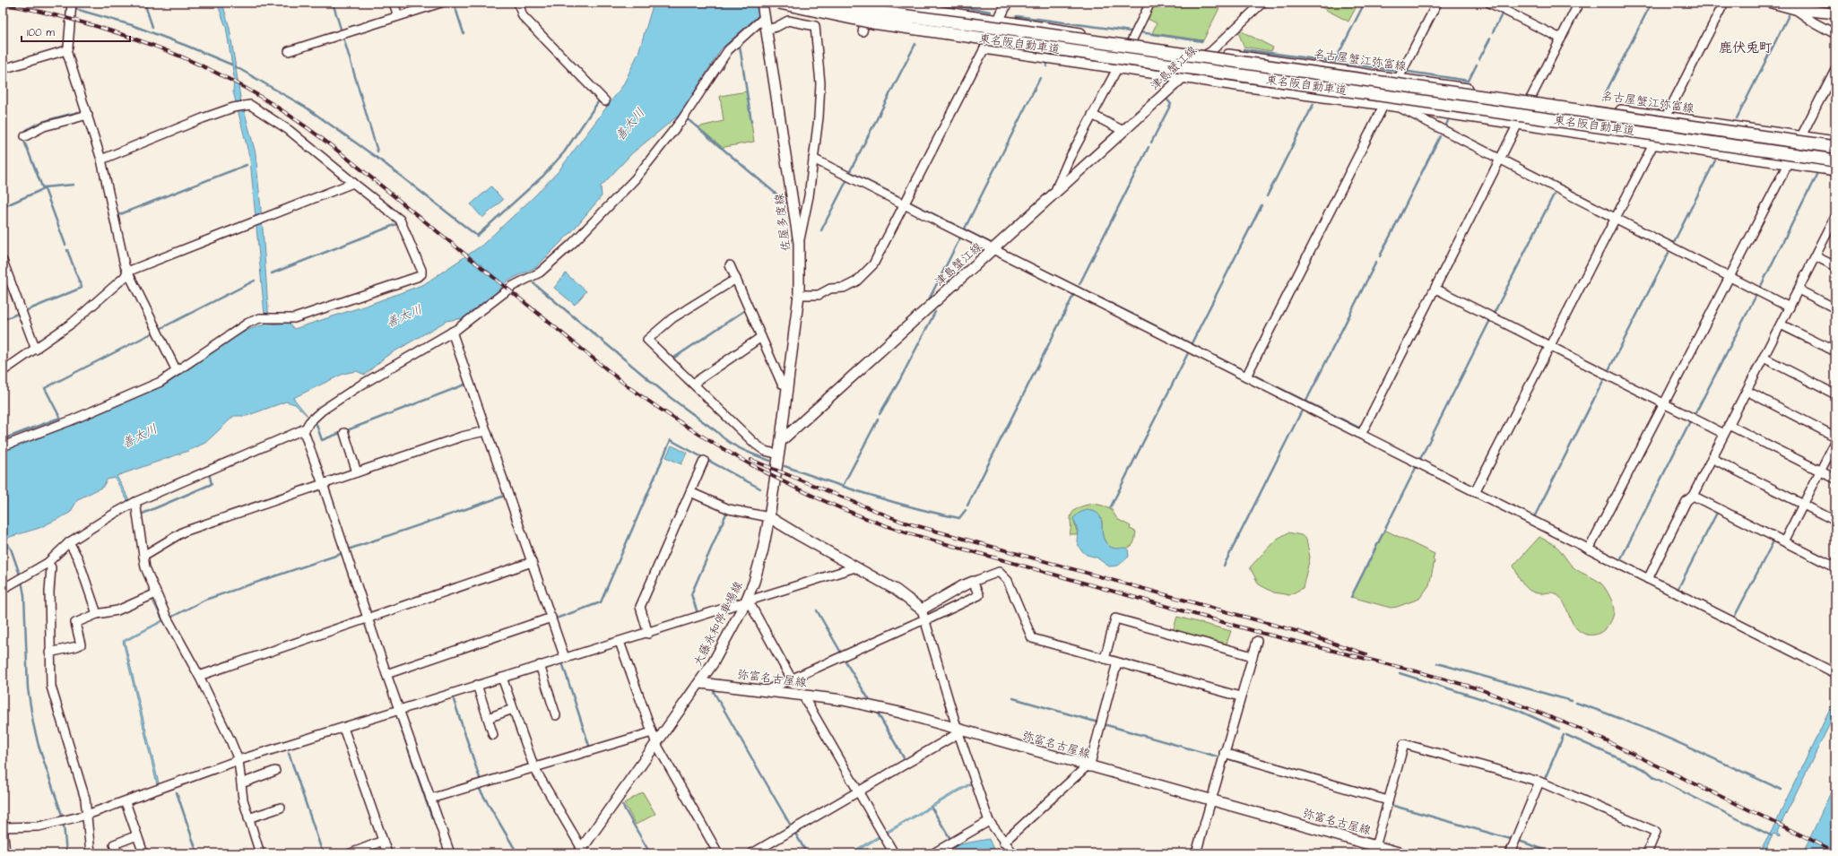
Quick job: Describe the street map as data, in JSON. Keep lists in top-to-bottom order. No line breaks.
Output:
{"streets":{"highway":["東名阪自動車道"],"main road":["名古屋蟹江弥富線","津島蟹江線","佐屋多度線","大藤永和停車場線","弥富名古屋線"]},"crossings":[["名古屋蟹江弥富線","津島蟹江線"],["津島蟹江線","佐屋多度線"],["大藤永和停車場線","弥富名古屋線"]],"districts":["鹿伏兎町"],"water":["善太川"],"scale_bar":"100 m"}
